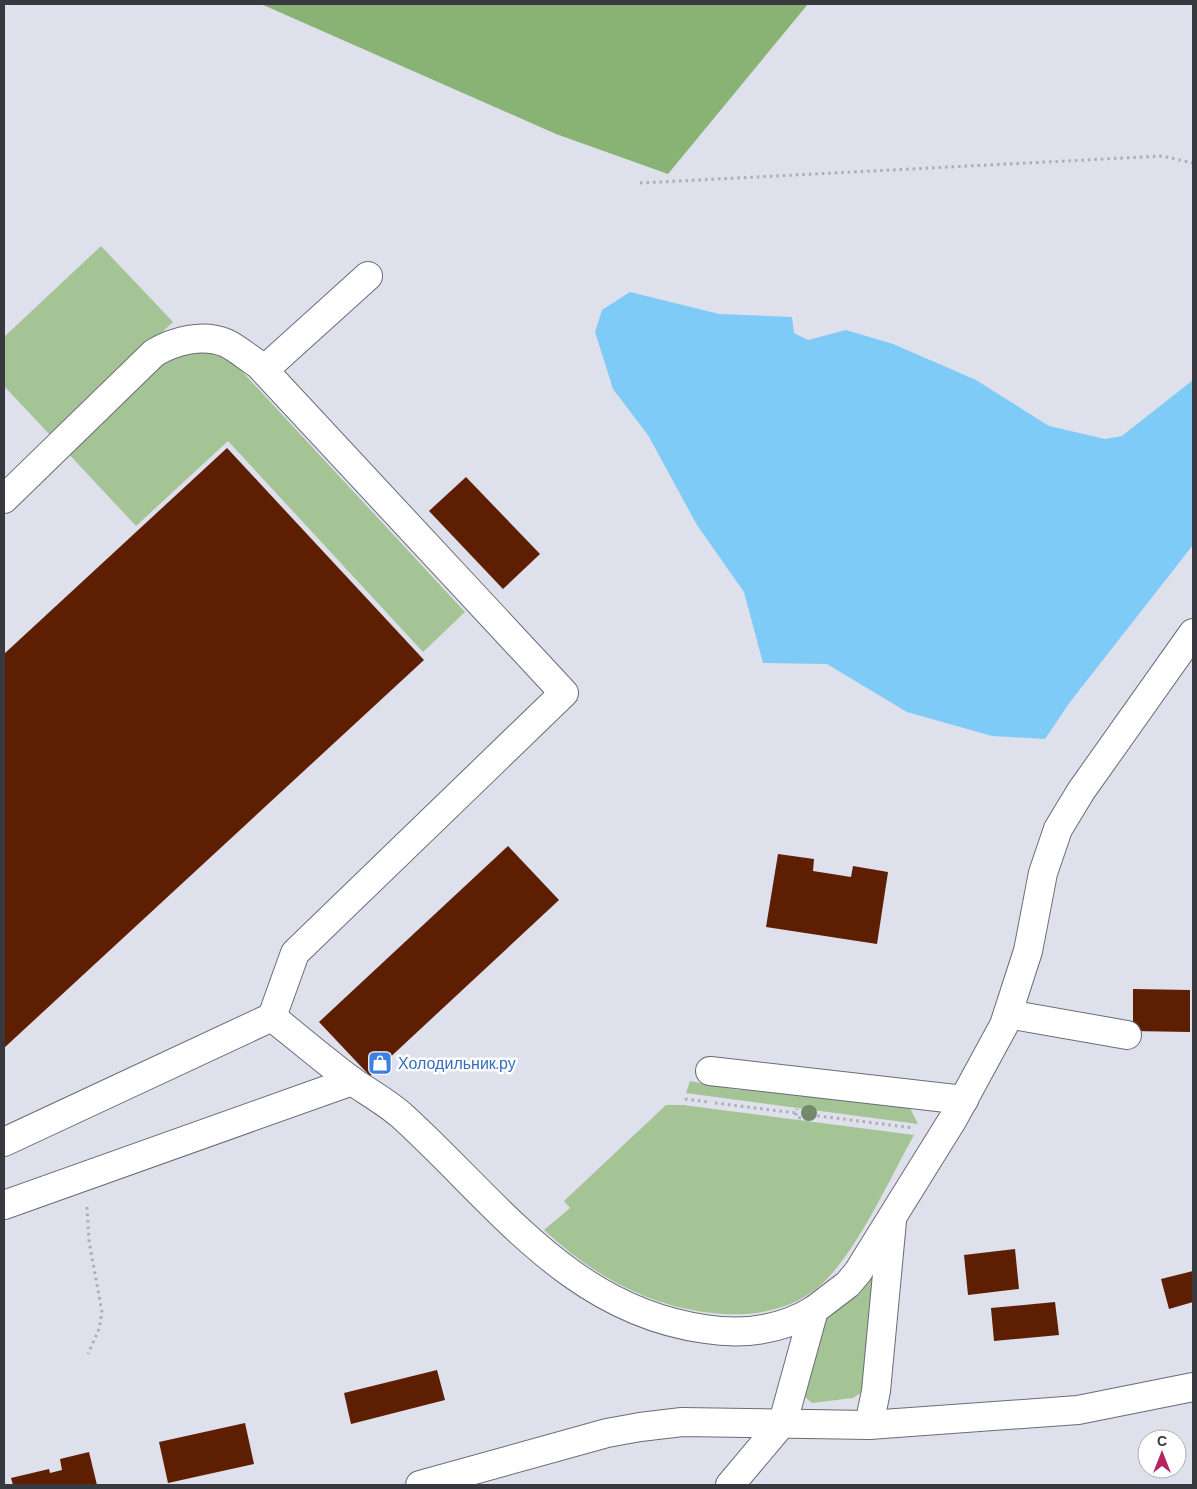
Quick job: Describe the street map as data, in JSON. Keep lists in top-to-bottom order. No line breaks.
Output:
{"places":{"shop":["Холодильник.ру"]},"north":"top"}
